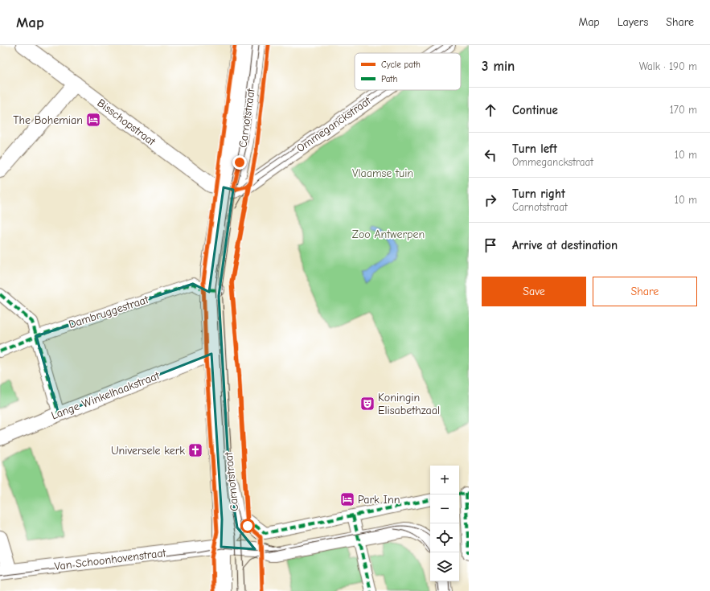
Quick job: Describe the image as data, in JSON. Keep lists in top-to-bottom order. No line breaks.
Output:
{"streets":{"main road":["Carnotstraat"],"street":["Bisschopstraat","Ommeganckstraat","Dambruggestraat","Lange Winkelhaakstraat","Van Schoonhovenstraat"]},"crossings":[["Carnotstraat","Bisschopstraat"],["Carnotstraat","Ommeganckstraat"],["Carnotstraat","Dambruggestraat"],["Carnotstraat","Lange Winkelhaakstraat"],["Carnotstraat","Van Schoonhovenstraat"],["Bisschopstraat","Ommeganckstraat"]],"parks":["Vlaamse tuin","Zoo Antwerpen"],"places":{"hotel":["The Bohemian","Park Inn"],"theatre":["Koningin Elisabethzaal"],"church":["Universele kerk"]},"legend":["Cycle path","Path"],"page":{"header":"Map","nav":["Map","Layers","Share"],"heading":["3 min","Walk · 190 m"],"list":[["Continue","170 m"],["Turn left","Ommeganckstraat","10 m"],["Turn right","Carnotstraat","10 m"],"Arrive at destination"],"buttons":["Save","Share"],"map_buttons":["+","−"]}}
